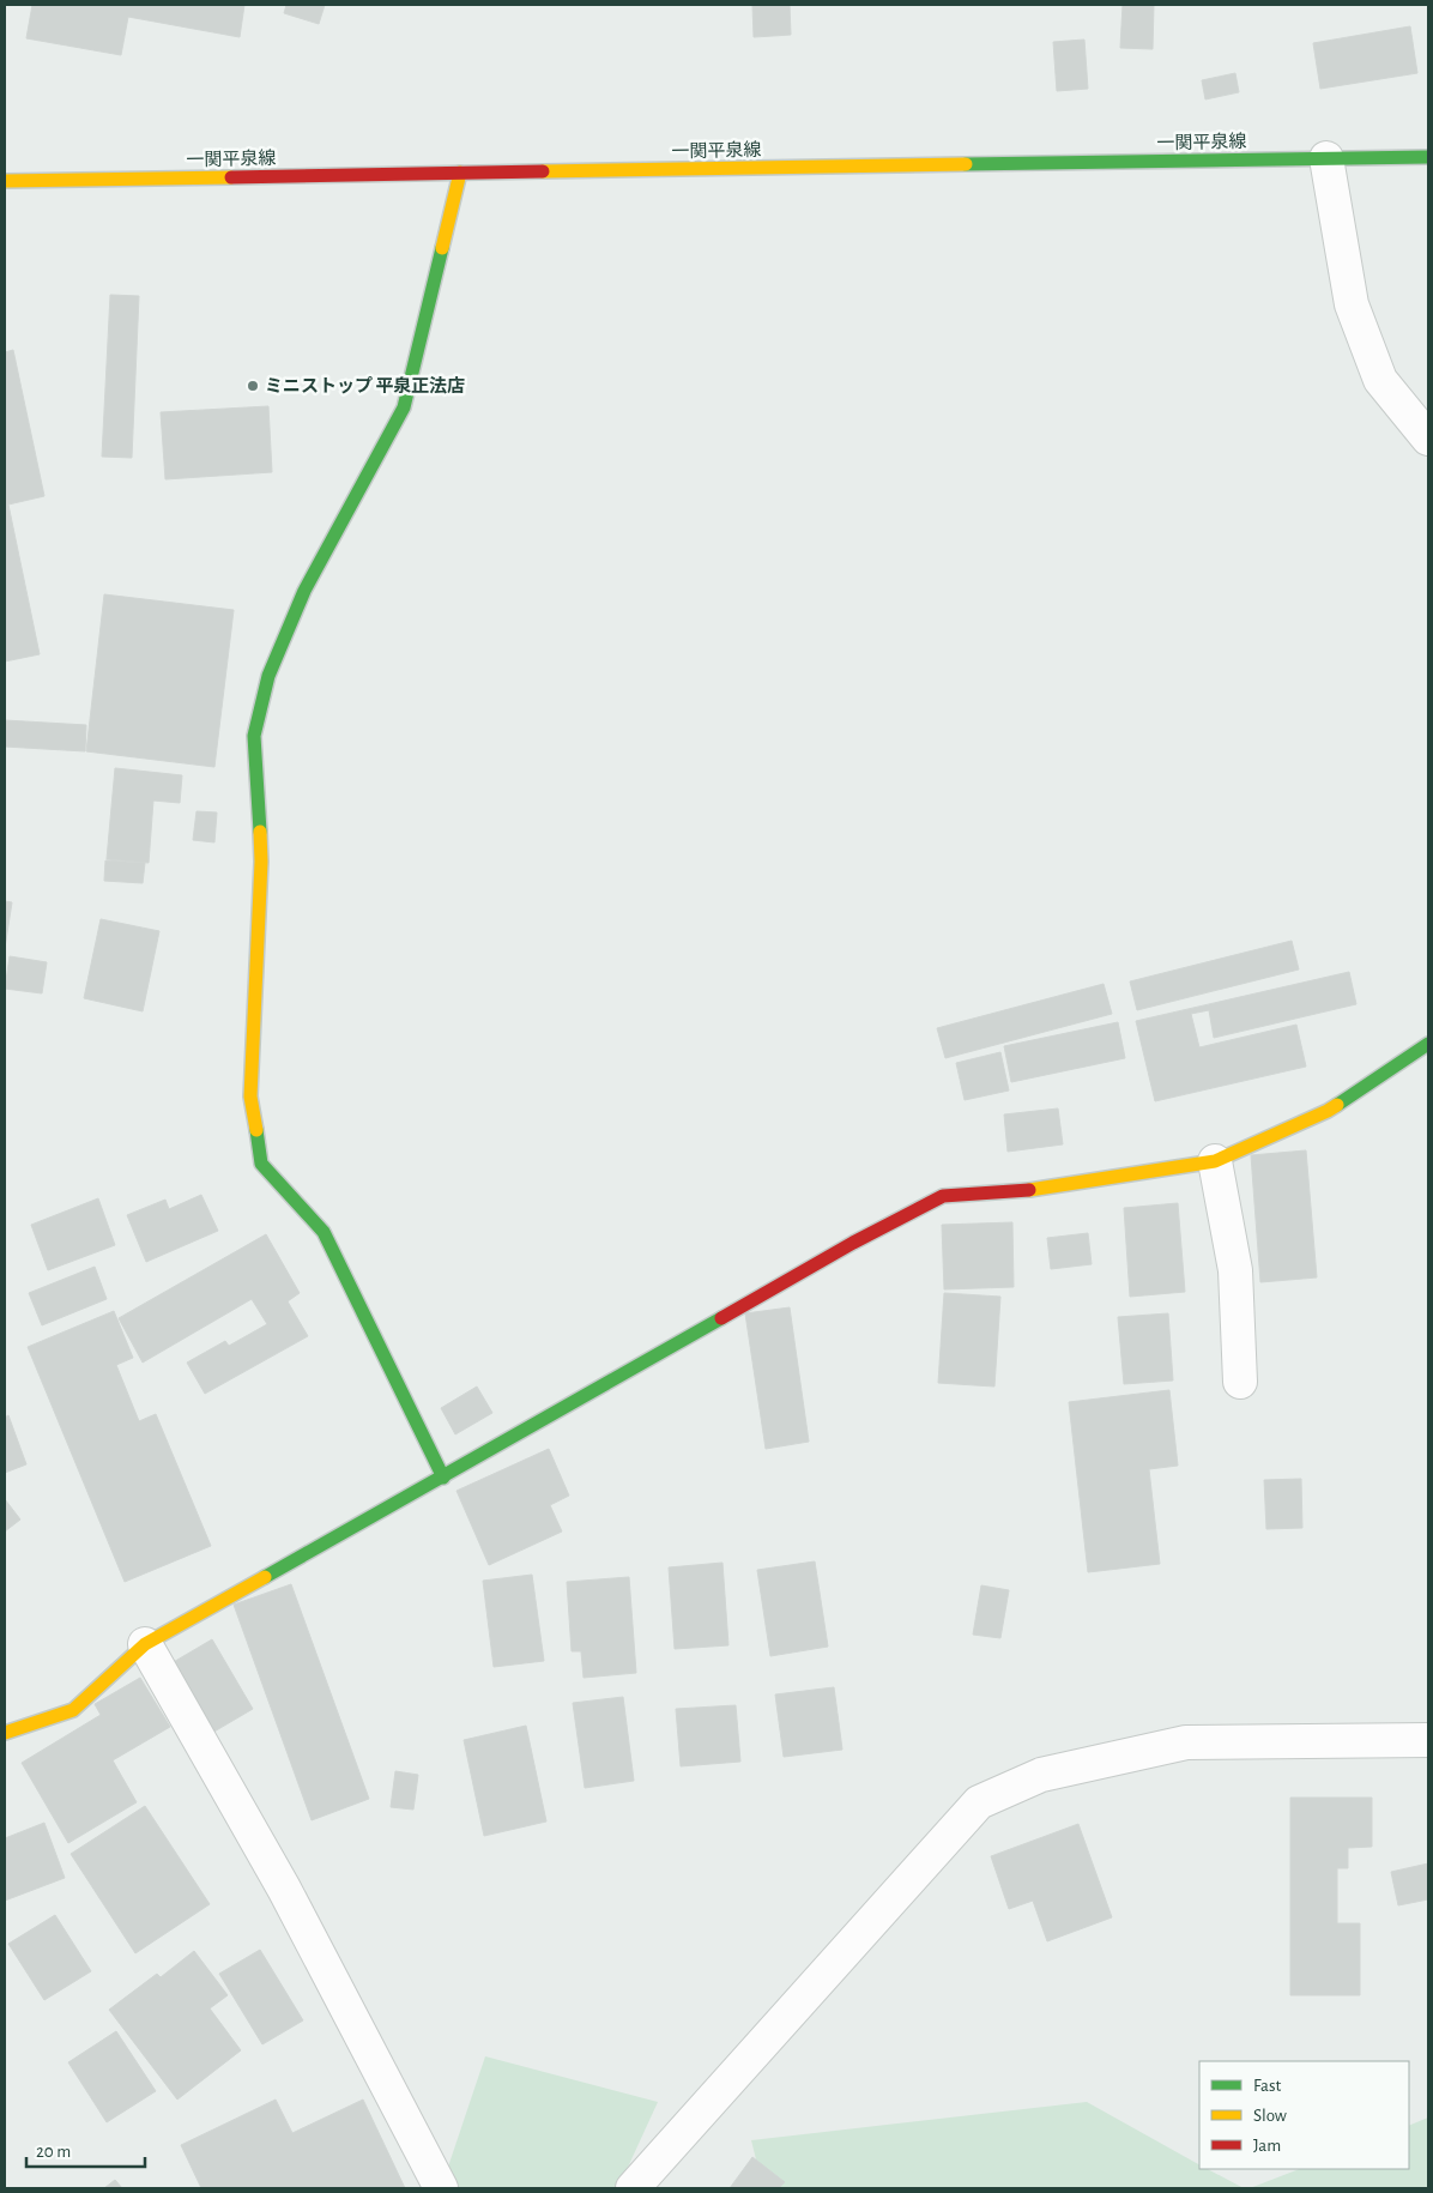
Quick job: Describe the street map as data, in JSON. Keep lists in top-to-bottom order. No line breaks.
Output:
{"streets":{"street":["一関平泉線"]},"places":["ミニストップ 平泉正法店"],"legend":["Fast","Slow","Jam"],"scale_bar":"20 m"}
